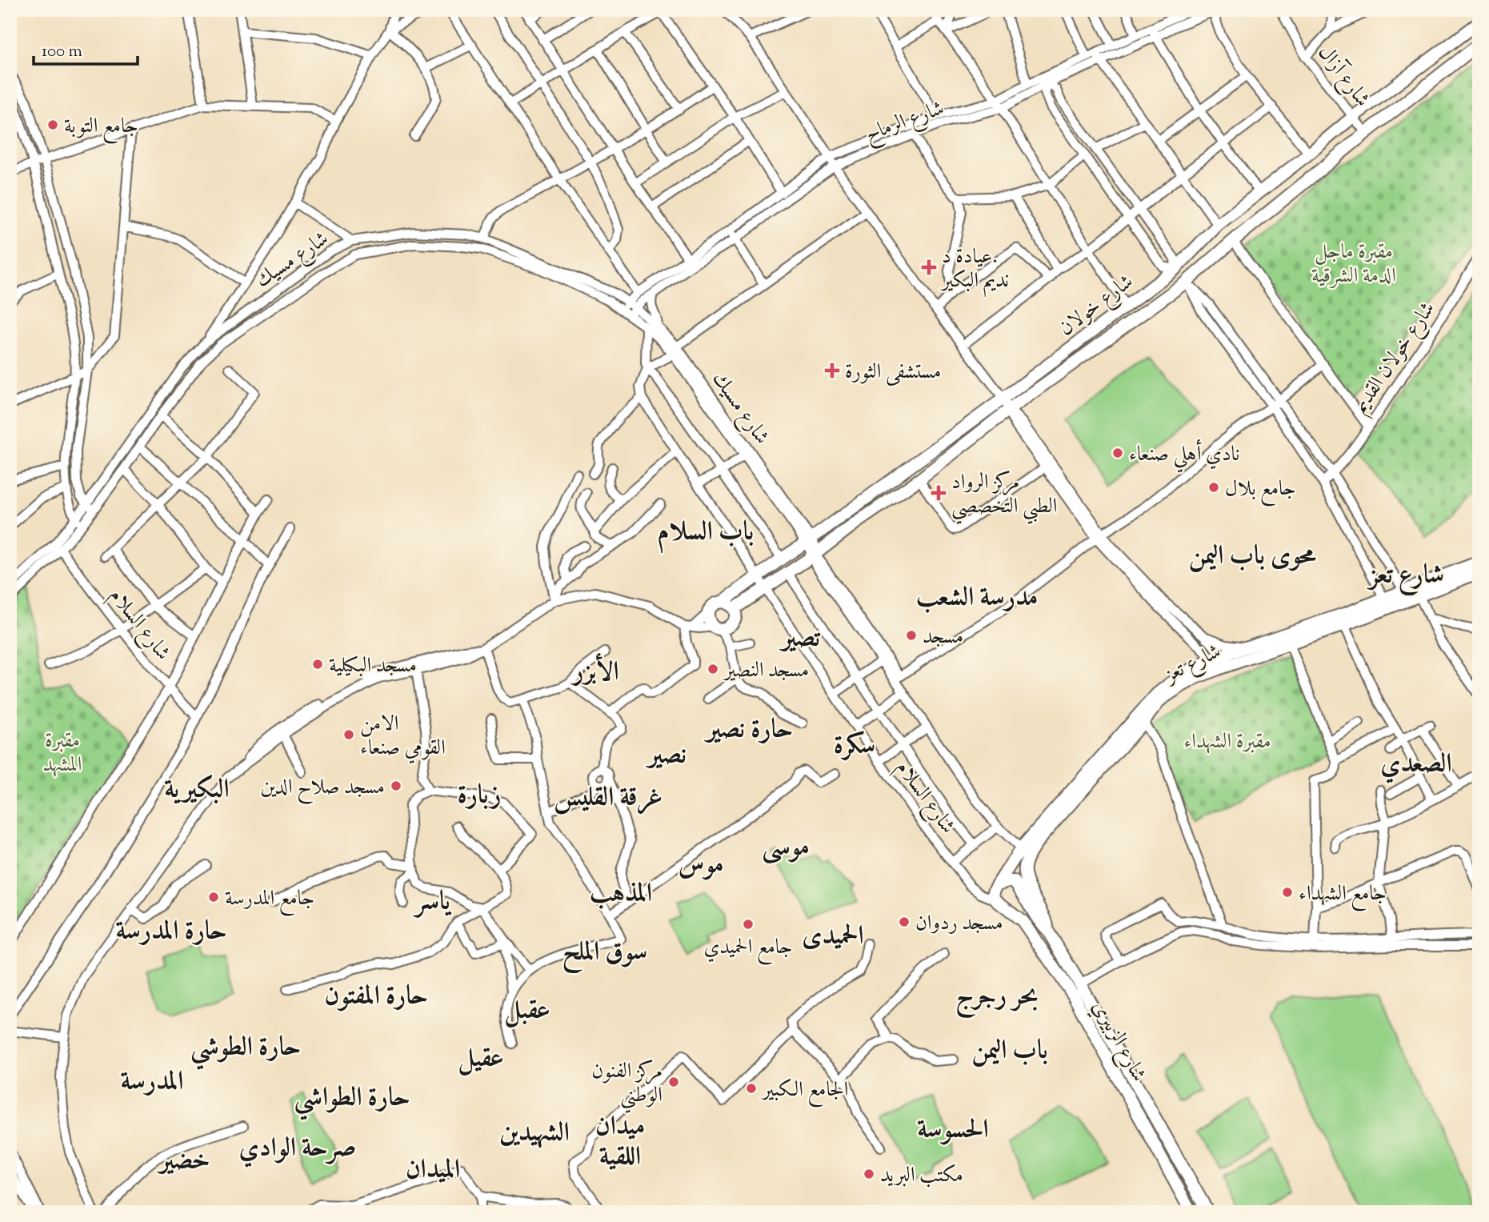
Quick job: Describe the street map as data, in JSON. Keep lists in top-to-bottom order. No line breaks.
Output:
{"streets":{"main road":["شارع خولان","شارع تعز","شارع الزبيري"],"street":["شارع آزال","شارع الرماح","شارع مسيك","شارع خولان القديم","شارع السلام"]},"crossings":[["شارع آزال","شارع خولان"],["شارع الرماح","شارع مسيك"],["شارع مسيك","شارع خولان"],["شارع مسيك","شارع السلام"],["شارع خولان","شارع السلام"],["شارع السلام","شارع الزبيري"],["شارع تعز","شارع الزبيري"]],"districts":["باب السلام","محوى باب اليمن","شارع تعز","مدرسة الشعب","تصير","الأبزر","حارة نصير","سكرة","نصير","الصعدي","البكيرية","زبارة","غرقة القليس","موسى","موس","المذهب","ياسر","حارة المدرسة","الحميدى","سوق الملح","حارة المفتون","بحر رجرج","عقبل","حارة الطوشي","باب اليمن","عقيل","المدرسة","حارة الطواشي","ميدان اللقية","الحسوسة","الشهيدين","صرحة الوادي","خضير","الميدان"],"parks":["مقبرة ماجل الدمة الشرقية","مقبرة المشهد","مقبرة الشهداء"],"places":{"other":["جامع التوبة","نادي أهلي صنعاء","جامع بلال","مسجد","مسجد البكيلية","مسجد النصير","الامن القومي صنعاء","مسجد صلاح الدين","جامع الشهداء","جامع المدرسة","مسجد ردوان","جامع الحميدي","مركز الفنون الوطني","الجامع الكبير","مكتب البريد"],"health":["عيادة د. نديم البكير","مستشفى الثورة","مركز الرواد الطبي التخصصي"]},"scale_bar":"100 m"}
